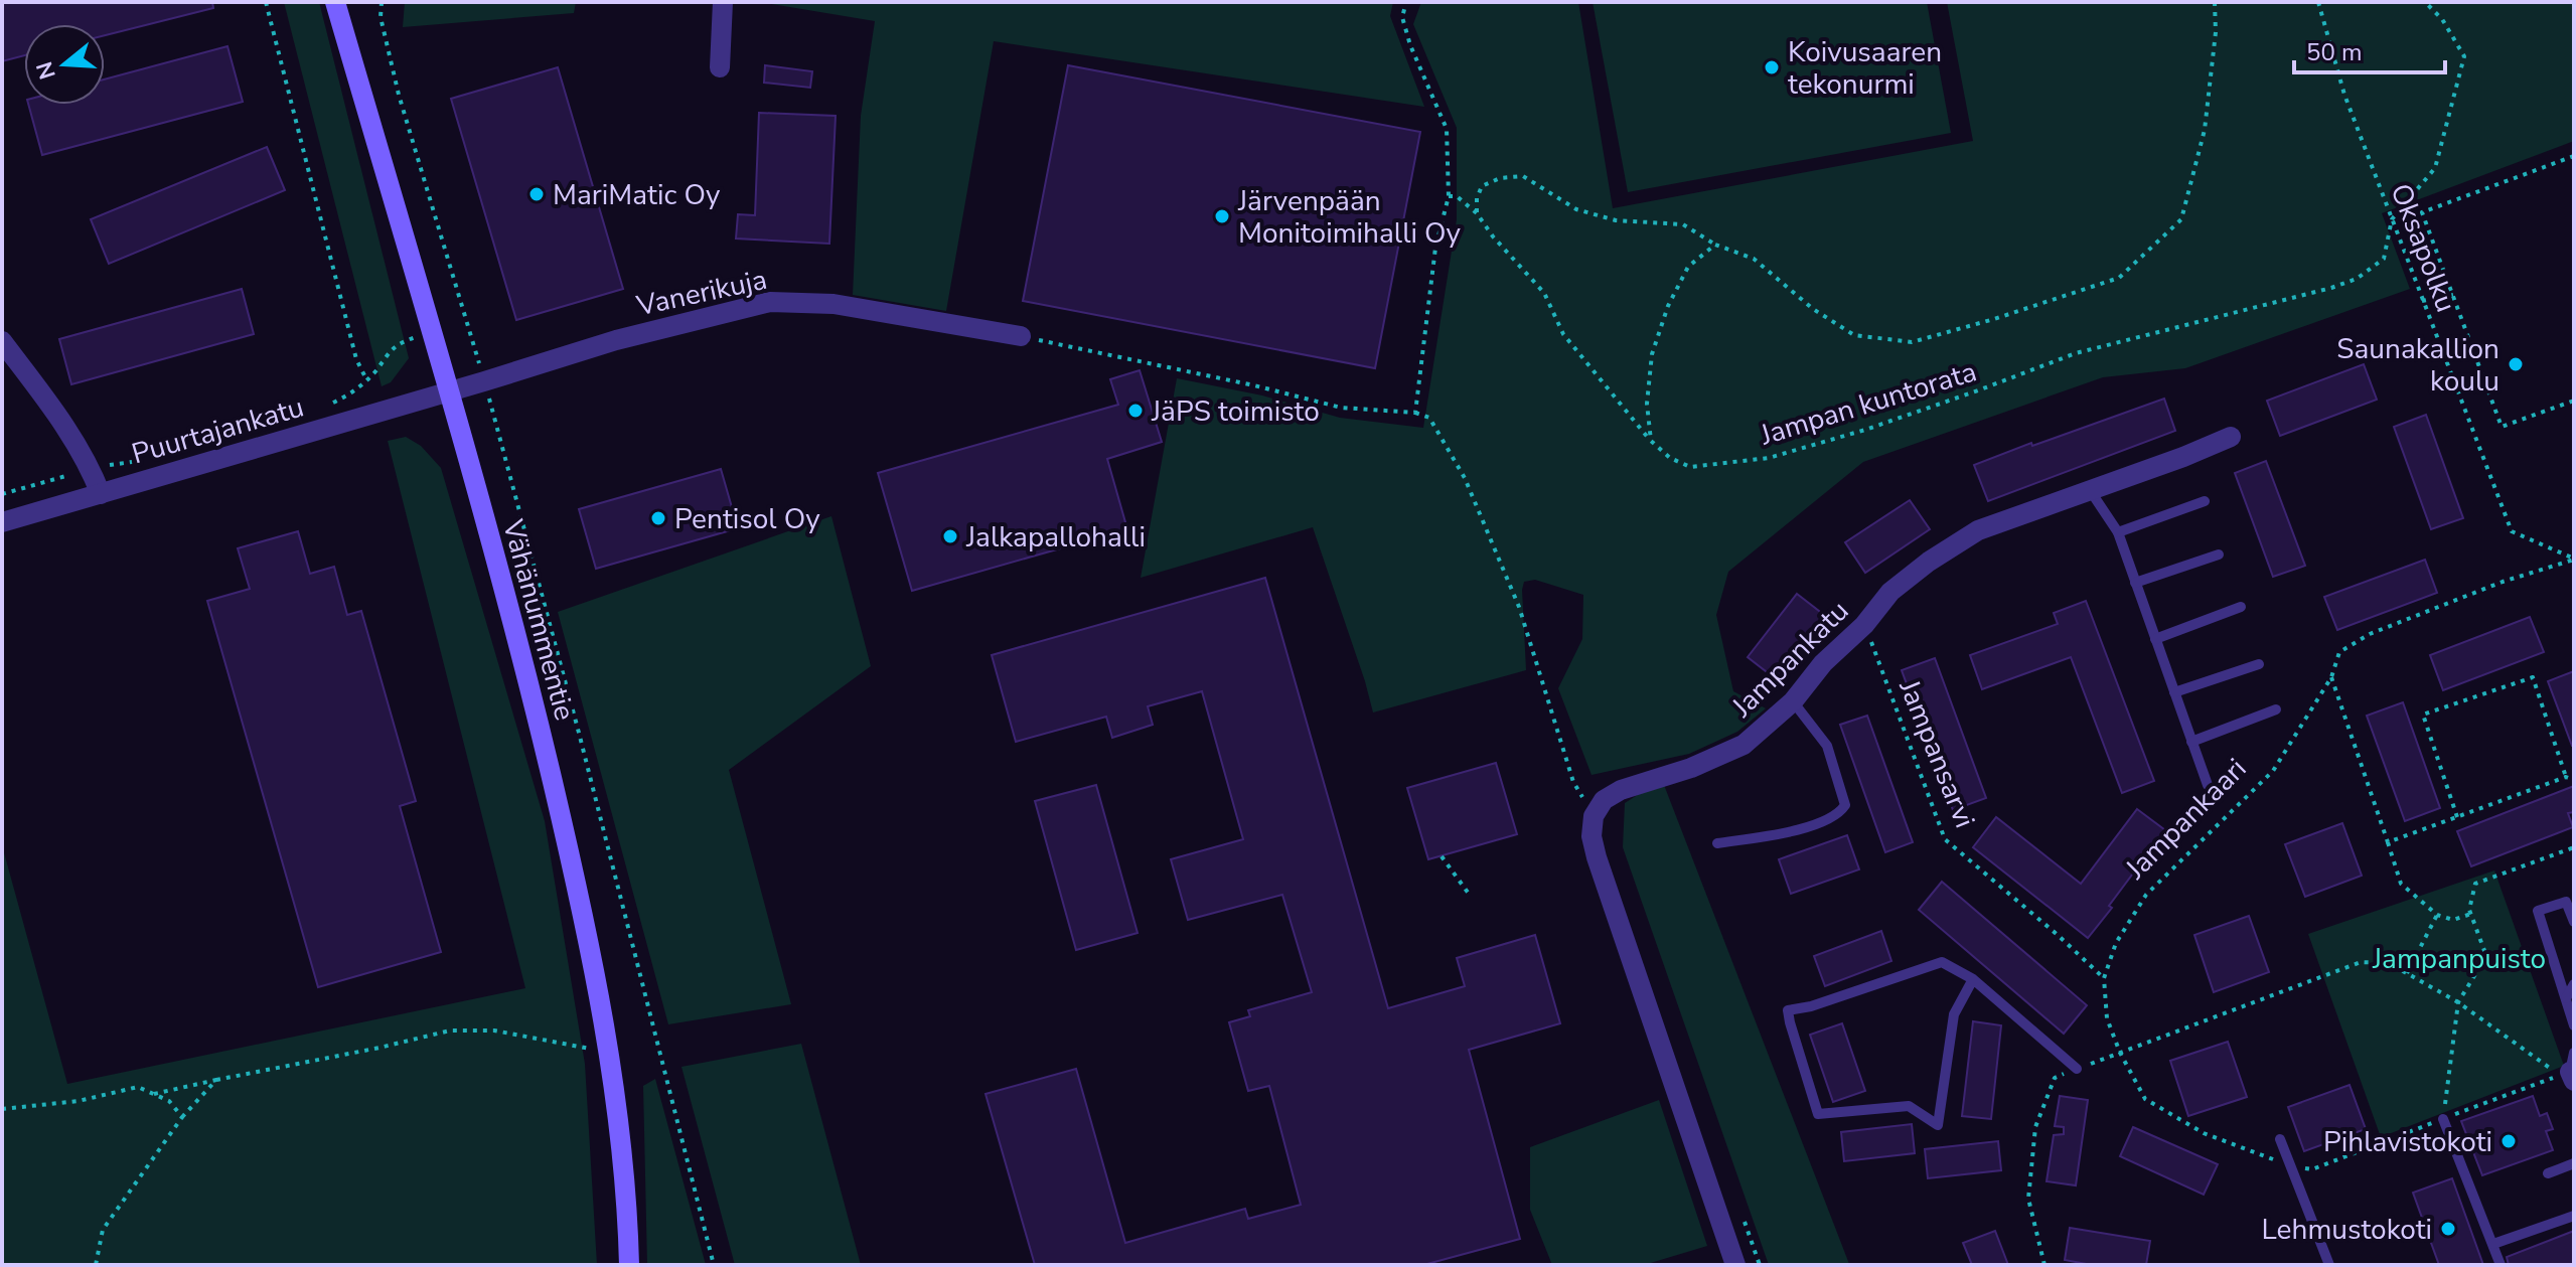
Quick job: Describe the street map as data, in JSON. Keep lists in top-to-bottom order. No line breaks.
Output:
{"streets":{"main road":["Vähänummentie"],"street":["Vanerikuja","Puurtajankatu","Jampankatu"],"path":["Oksapolku","Jampan kuntorata","Jampansarvi","Jampankaari"]},"crossings":[["Oksapolku","Jampan kuntorata"],["Oksapolku","Jampankaari"],["Vanerikuja","Puurtajankatu"],["Vanerikuja","Vähänummentie"],["Puurtajankatu","Vähänummentie"],["Jampankatu","Jampansarvi"],["Jampansarvi","Jampankaari"]],"parks":["Jampanpuisto"],"places":["Koivusaaren tekonurmi","MariMatic Oy","Järvenpään Monitoimihalli Oy","Saunakallion koulu","JäPS toimisto","Pentisol Oy","Jalkapallohalli","Pihlavistokoti","Lehmustokoti"],"scale_bar":"50 m","north":"left"}
